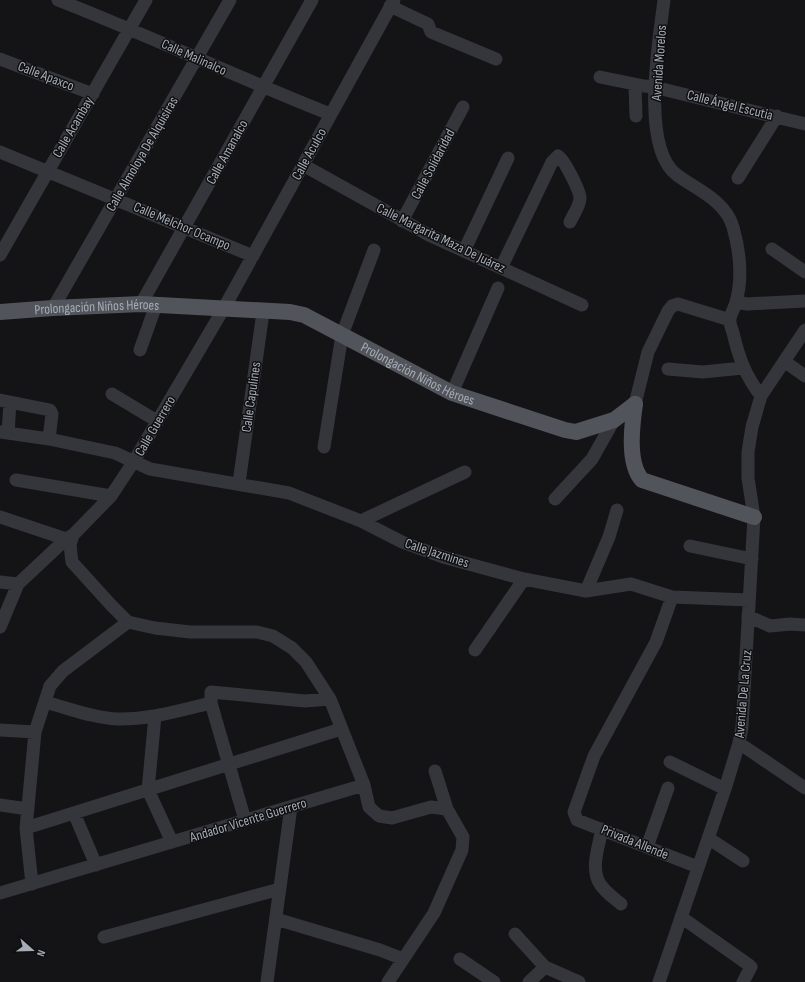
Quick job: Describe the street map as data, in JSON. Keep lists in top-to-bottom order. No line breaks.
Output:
{"streets":{"main road":["Prolongación Niños Héroes"],"street":["Calle Malinalco","Avenida Morelos","Calle Apaxco","Calle Ángel Escutia","Calle Acambay","Calle Amanalco","Calle Almoloya De Alquisiras","Calle Aculco","Calle Solidaridad","Calle Melchor Ocampo","Calle Margarita Maza De Juárez","Calle Capulines","Calle Guerrero","Calle Jazmines","Avenida De La Cruz","Andador Vicente Guerrero","Privada Allende"]},"crossings":[["Calle Malinalco","Calle Acambay"],["Calle Malinalco","Calle Amanalco"],["Calle Malinalco","Calle Almoloya De Alquisiras"],["Calle Malinalco","Calle Aculco"],["Avenida Morelos","Calle Ángel Escutia"],["Calle Apaxco","Calle Acambay"],["Calle Acambay","Calle Melchor Ocampo"],["Calle Amanalco","Calle Melchor Ocampo"],["Calle Amanalco","Prolongación Niños Héroes"],["Calle Almoloya De Alquisiras","Calle Melchor Ocampo"],["Calle Almoloya De Alquisiras","Prolongación Niños Héroes"],["Calle Aculco","Calle Melchor Ocampo"],["Calle Aculco","Calle Margarita Maza De Juárez"],["Calle Aculco","Prolongación Niños Héroes"],["Calle Aculco","Calle Guerrero"],["Calle Solidaridad","Calle Margarita Maza De Juárez"],["Prolongación Niños Héroes","Calle Capulines"],["Prolongación Niños Héroes","Calle Guerrero"],["Calle Capulines","Calle Jazmines"],["Calle Guerrero","Calle Jazmines"],["Calle Jazmines","Avenida De La Cruz"],["Calle Jazmines","Privada Allende"],["Avenida De La Cruz","Privada Allende"]],"north":"right"}
